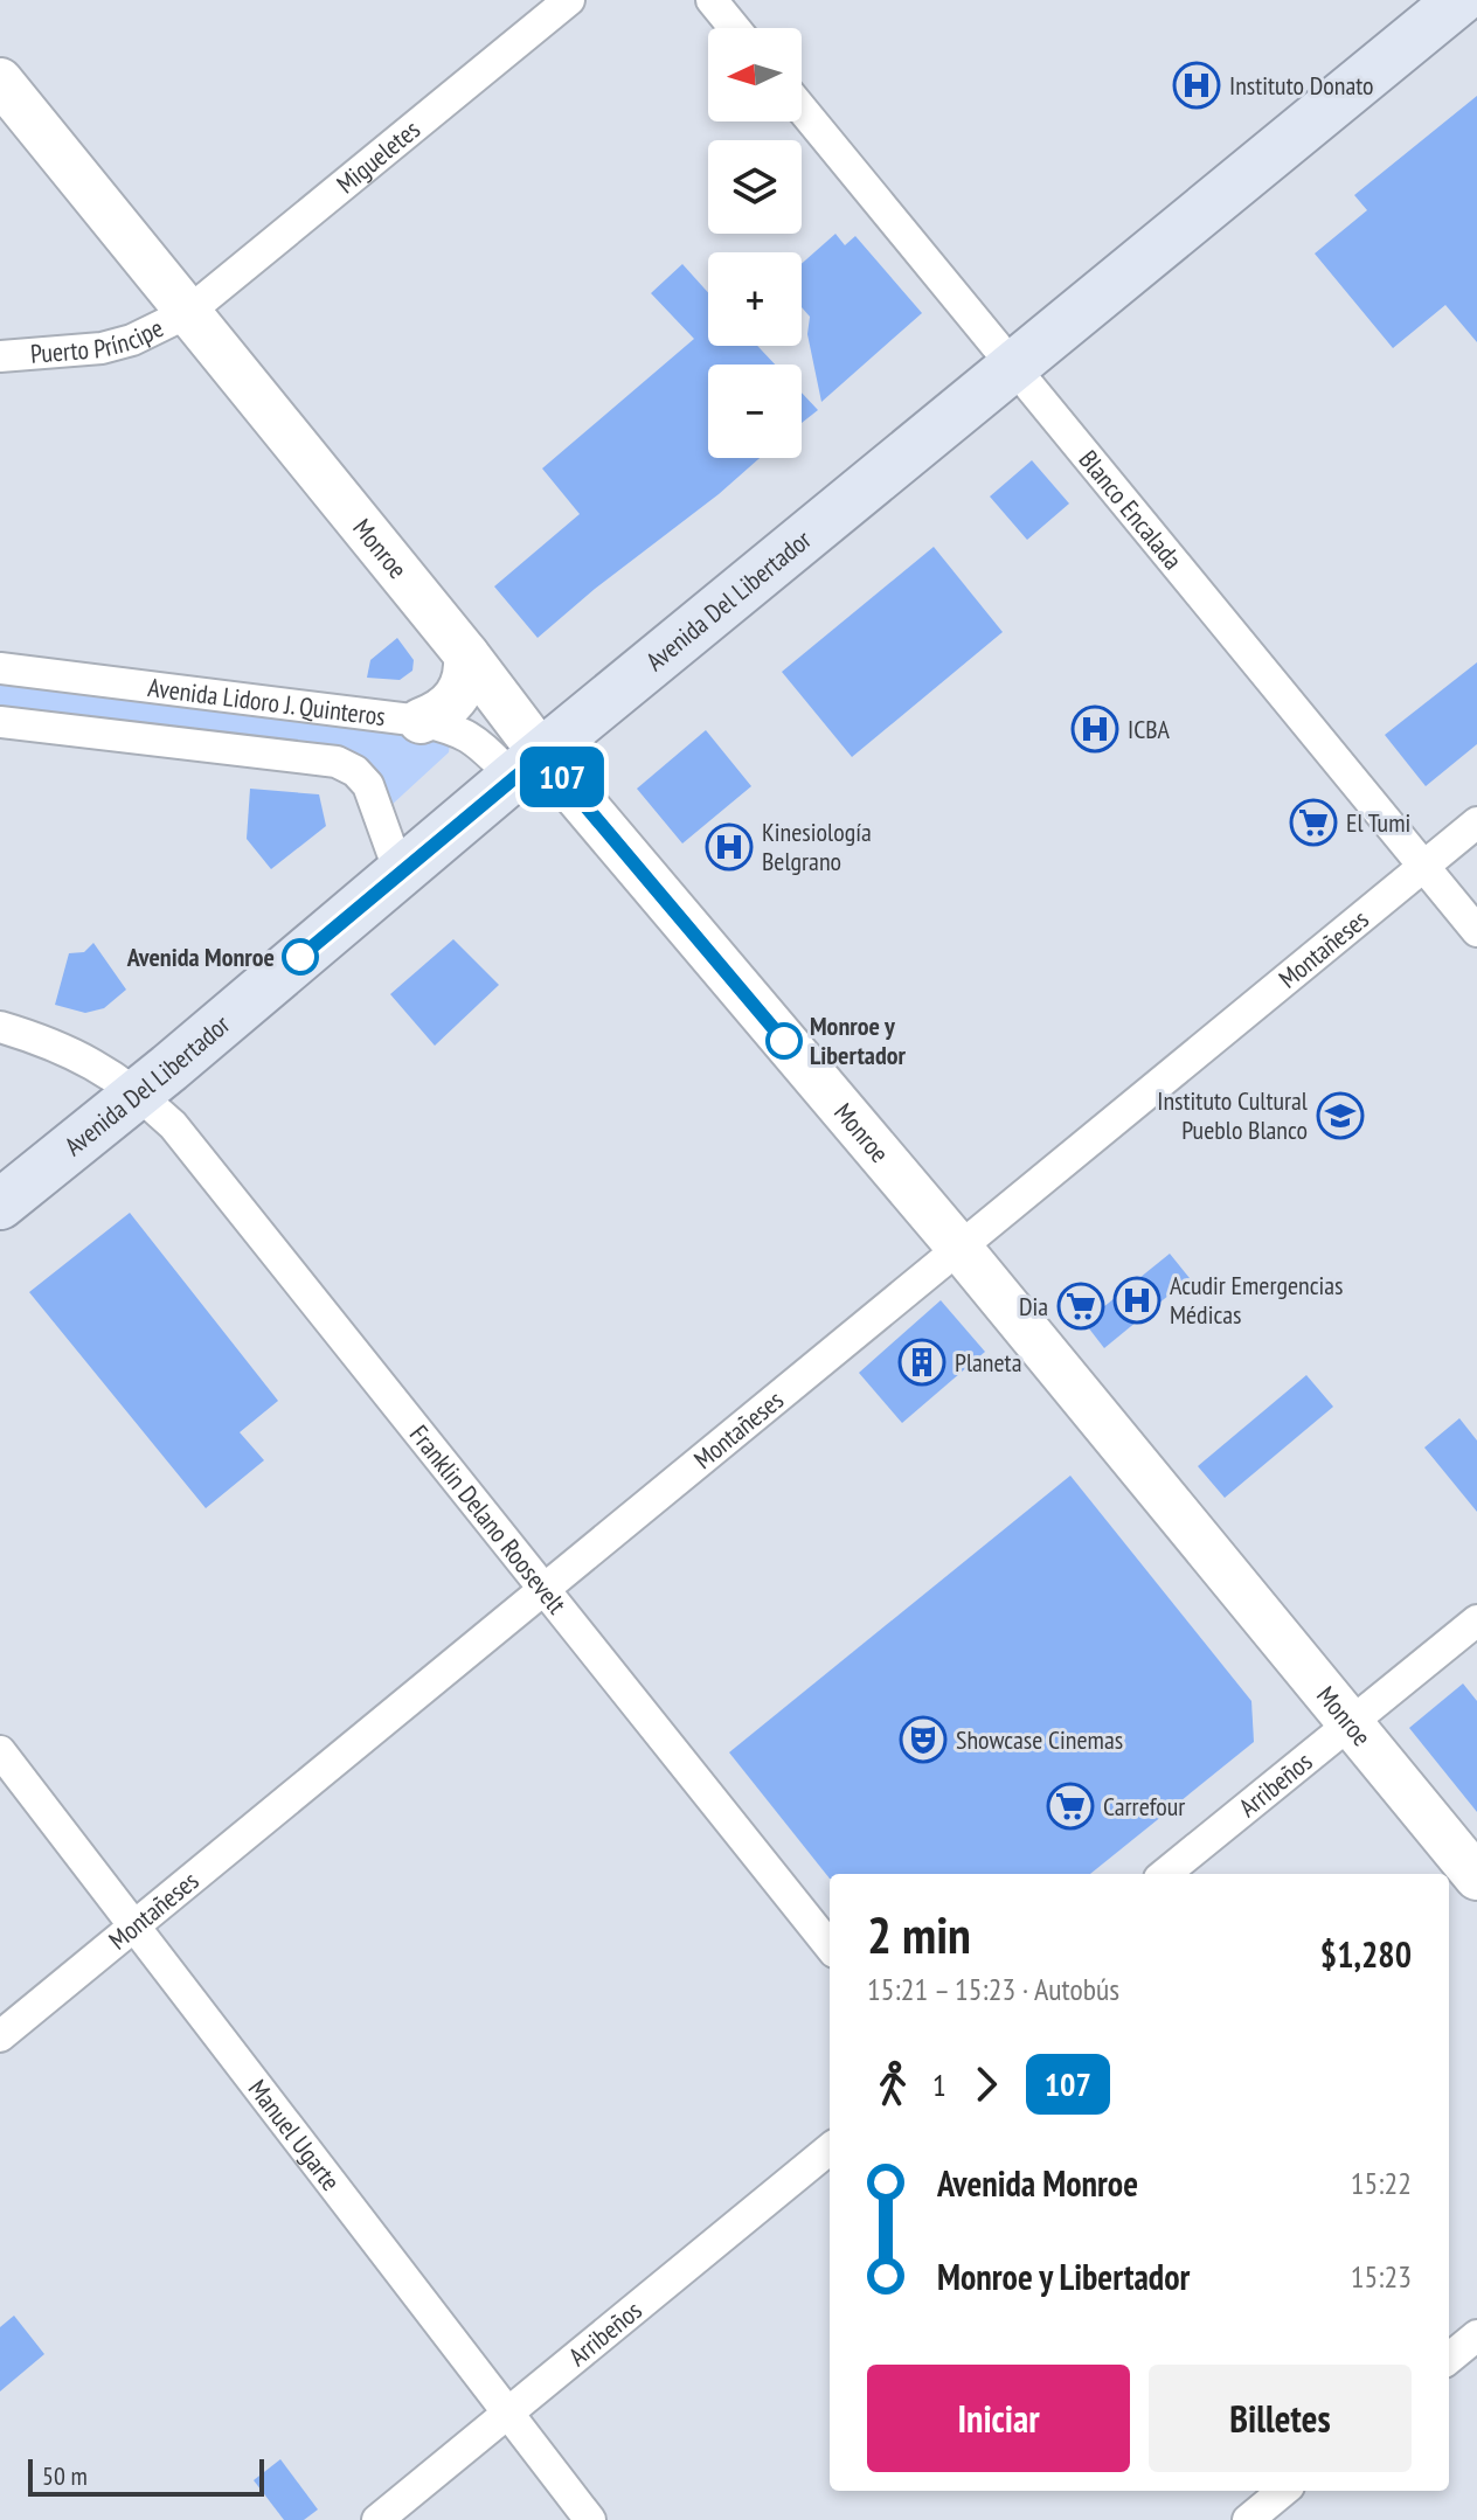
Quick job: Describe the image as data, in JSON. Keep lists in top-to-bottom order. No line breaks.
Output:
{"streets":{"main road":["Monroe","Avenida Del Libertador"],"street":["Migueletes","Puerto Príncipe","Blanco Encalada","Avenida Lidoro J. Quinteros","Montañeses","Franklin Delano Roosevelt","Arribeños","Manuel Ugarte"]},"crossings":[["Migueletes","Puerto Príncipe"],["Migueletes","Monroe"],["Puerto Príncipe","Monroe"],["Blanco Encalada","Avenida Del Libertador"],["Blanco Encalada","Montañeses"],["Monroe","Avenida Del Libertador"],["Monroe","Avenida Lidoro J. Quinteros"],["Monroe","Montañeses"],["Monroe","Arribeños"],["Avenida Del Libertador","Avenida Lidoro J. Quinteros"],["Avenida Del Libertador","Franklin Delano Roosevelt"],["Montañeses","Franklin Delano Roosevelt"],["Montañeses","Manuel Ugarte"],["Arribeños","Manuel Ugarte"]],"places":{"hospital":["Instituto Donato","ICBA","Kinesiología Belgrano","Acudir Emergencias Médicas"],"supermarket":["El Tumi","Dia","Carrefour"],"other":["Avenida Monroe","Monroe y Libertador"],"school or university":["Instituto Cultural Pueblo Blanco"],"building":["Planeta"],"theatre":["Showcase Cinemas"]},"lines":["bus line 107"],"scale_bar":"50 m","north":"left","page":{"on_map":"107","map_buttons":["+","−"],"heading":["2 min","15:21 – 15:23 · Autobús","$1,280"],"legs":["1","107"],"list":[{"name":"Avenida Monroe","value":"15:22"},{"name":"Monroe y Libertador","value":"15:23"}],"buttons":["Iniciar","Billetes"],"scale":"50 m"}}
